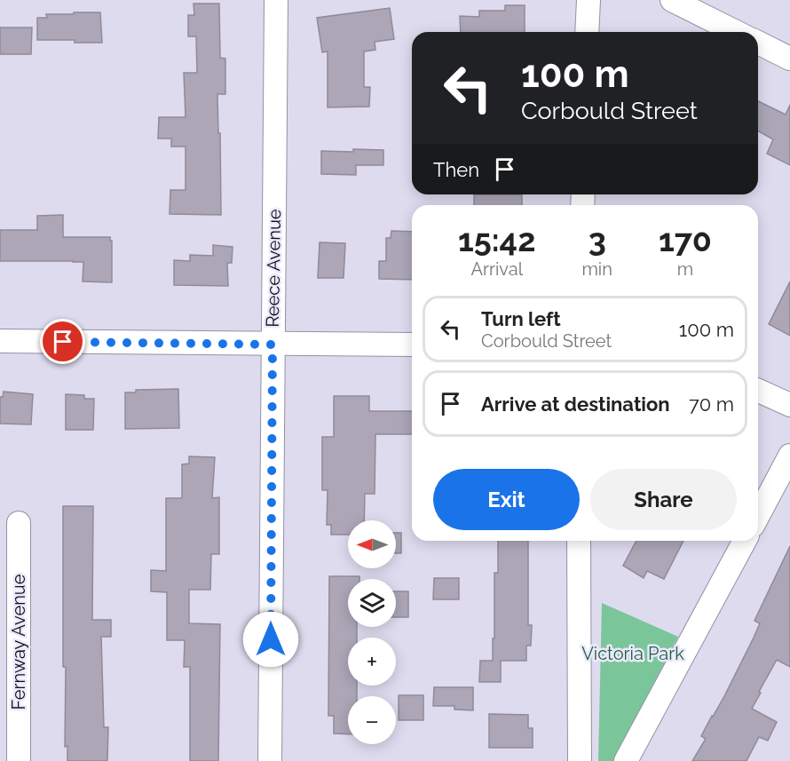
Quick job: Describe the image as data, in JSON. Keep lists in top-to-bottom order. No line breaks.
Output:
{"streets":{"street":["Reece Avenue","Fernway Avenue"]},"parks":["Victoria Park"],"north":"left","page":{"turn":["100 m","Corbould Street"],"then":"Then","eta":["15:42","Arrival","3","min","170","m"],"list":[{"name":"Turn left","note":"Corbould Street","value":"100 m"},{"name":"Arrive at destination","value":"70 m"}],"buttons":["Exit","Share"],"map_buttons":["+","−"]}}
